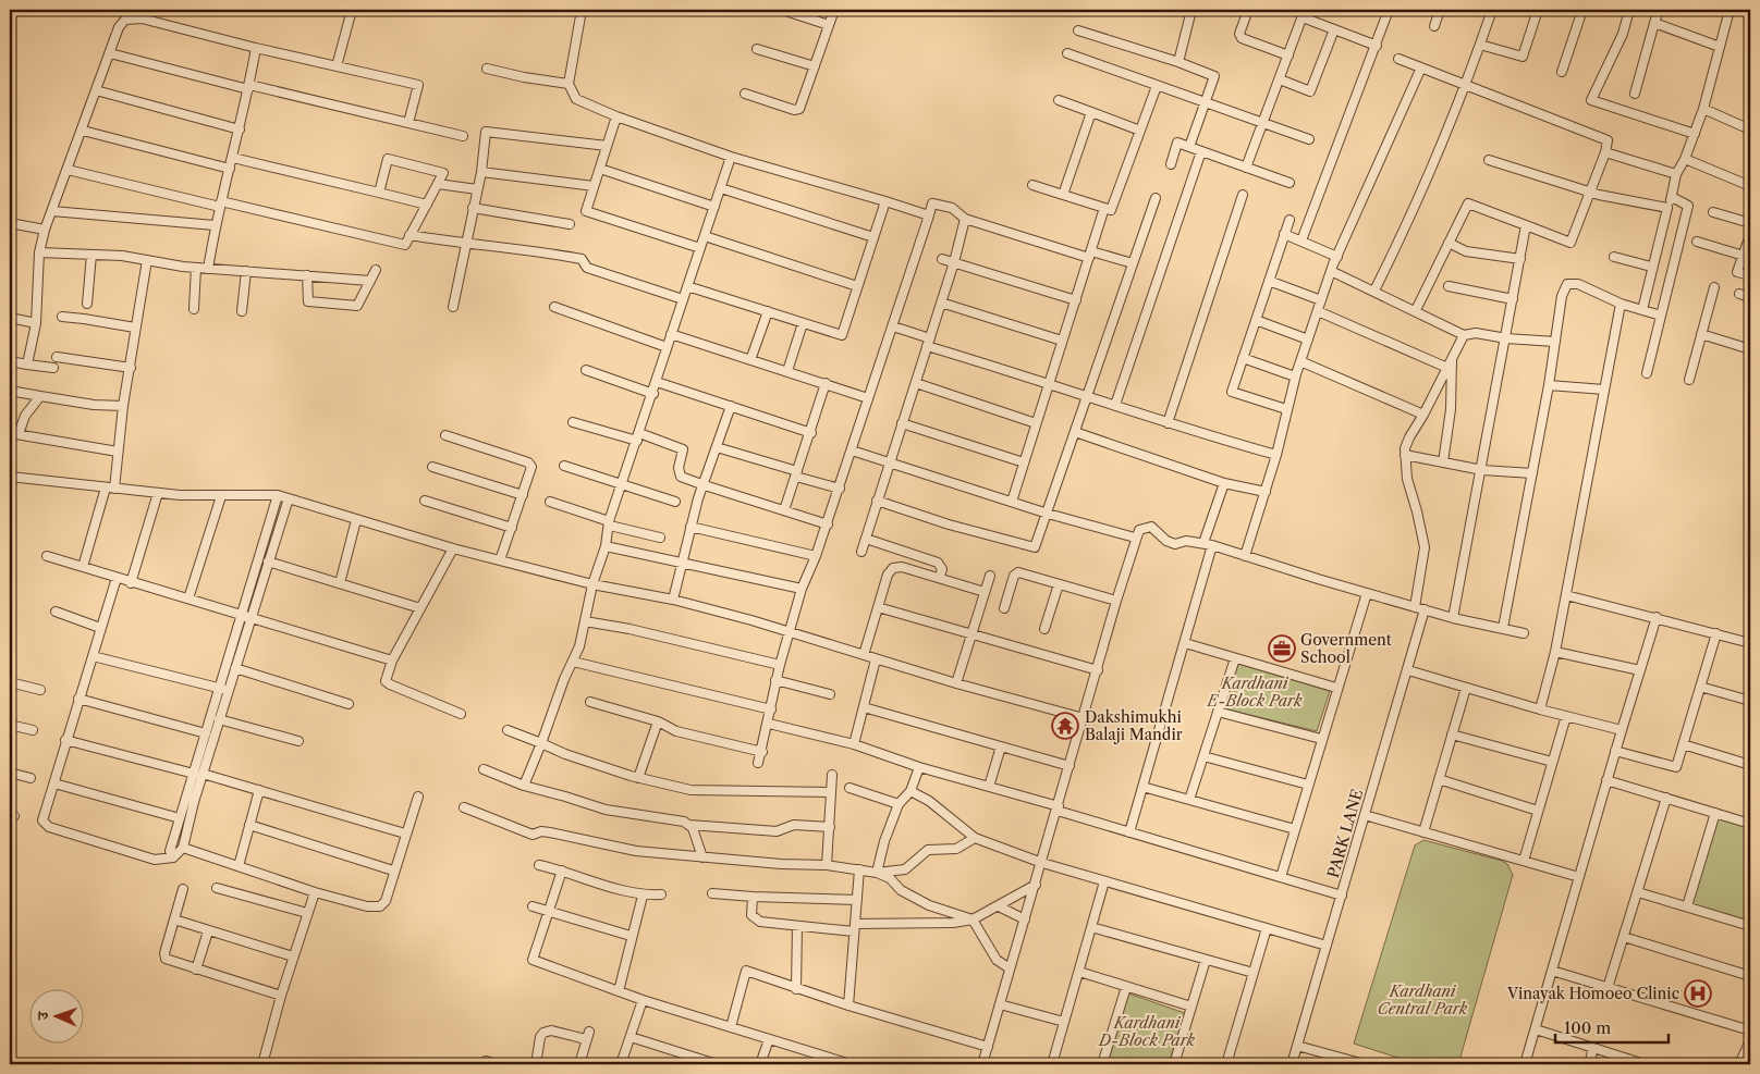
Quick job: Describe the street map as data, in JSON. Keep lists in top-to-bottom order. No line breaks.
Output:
{"streets":{"street":["PARK LANE"]},"parks":["Kardhani E-Block Park","Kardhani Central Park","Kardhani D-Block Park"],"places":{"office":["Government School"],"temple":["Dakshimukhi Balaji Mandir"],"hospital":["Vinayak Homoeo Clinic"]},"scale_bar":"100 m","north":"left"}
